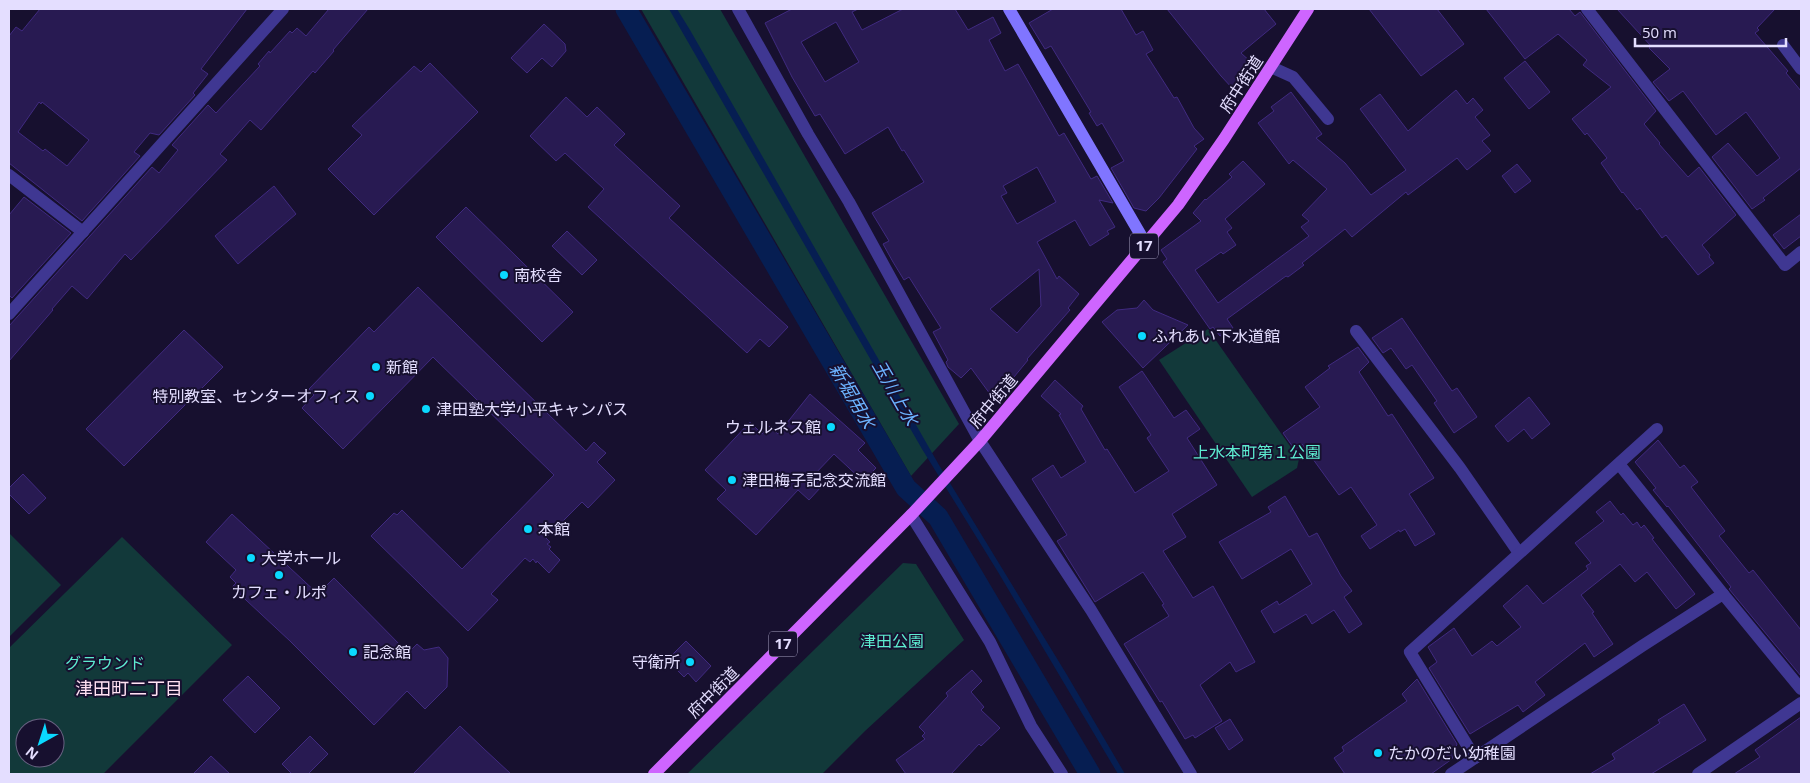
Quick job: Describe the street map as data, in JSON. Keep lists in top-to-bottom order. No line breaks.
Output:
{"streets":{"main road":["府中街道","17"]},"districts":["津田町二丁目"],"water":["玉川上水","新堀用水"],"parks":["上水本町第１公園","津田公園","グラウンド"],"places":["南校舎","ふれあい下水道館","新館","特別教室、センターオフィス","津田塾大学小平キャンパス","ウェルネス館","津田梅子記念交流館","本館","大学ホール","カフェ・ルポ","記念館","守衛所","たかのだい幼稚園"],"scale_bar":"50 m","north":"bottom left"}
